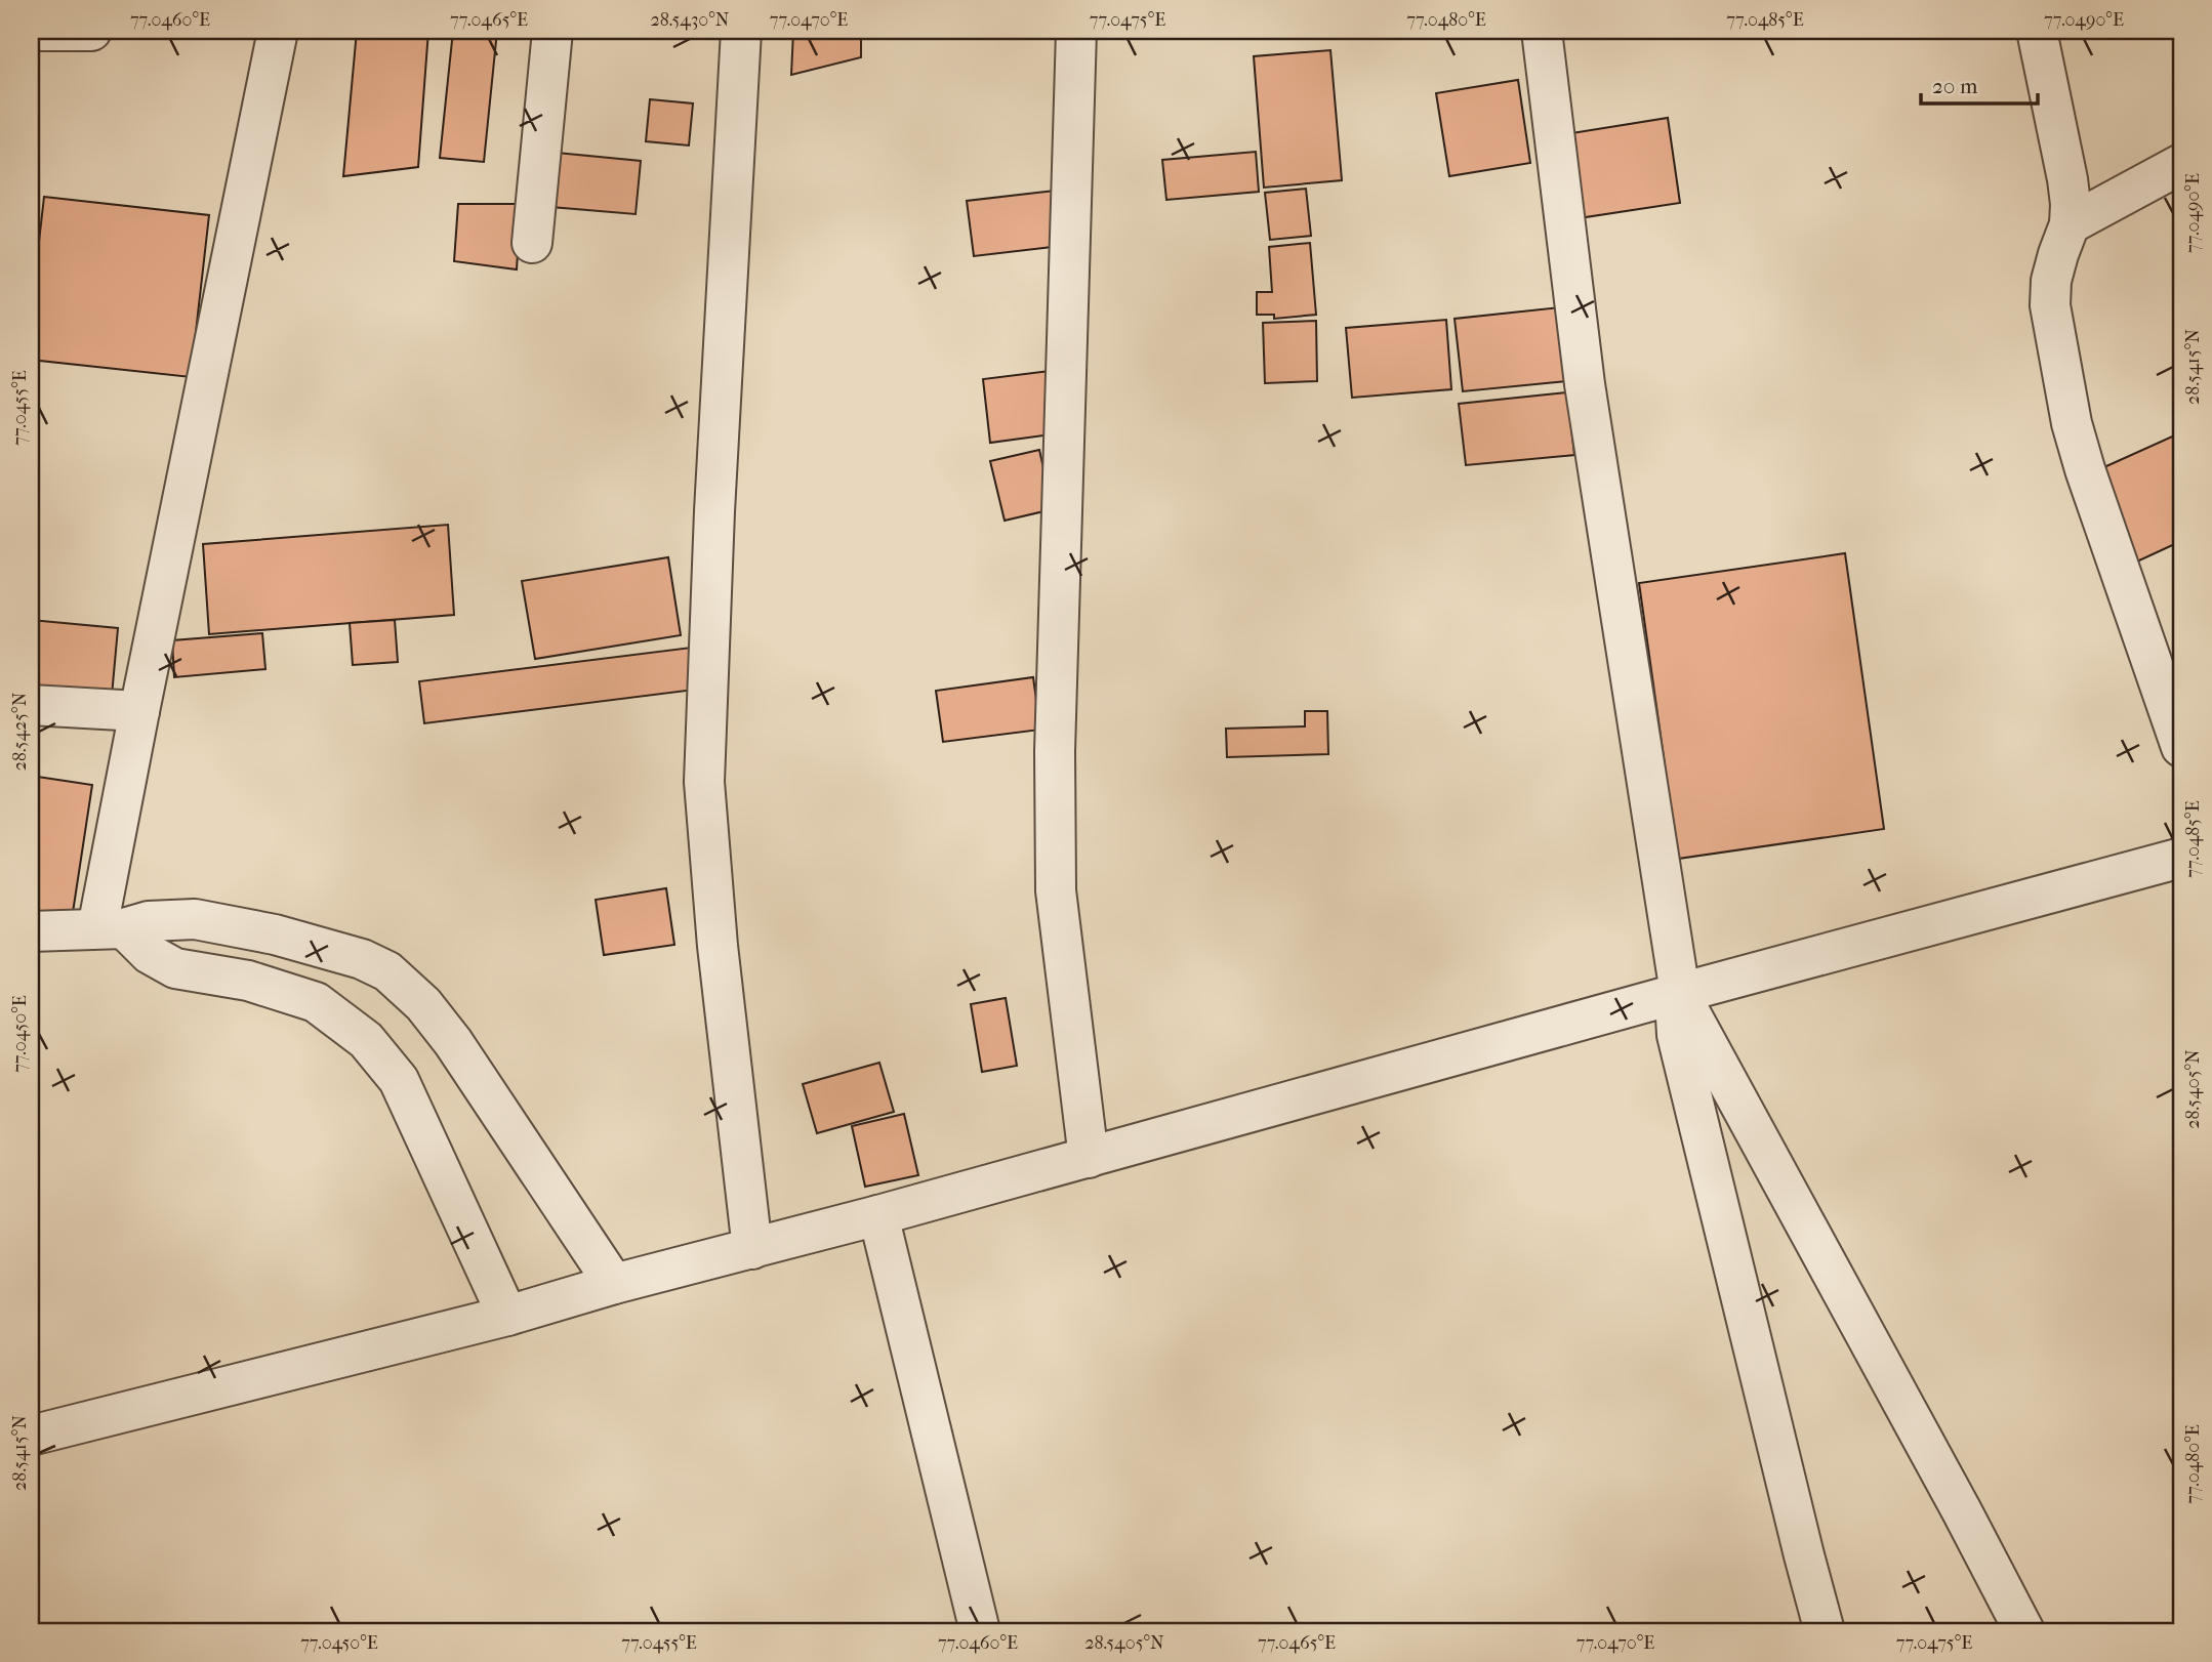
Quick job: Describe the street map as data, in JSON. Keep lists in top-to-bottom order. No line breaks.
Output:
{"scale_bar":"20 m","coordinates":["77.0460°E","77.0465°E","28.5430°N","77.0470°E","77.0475°E","77.0480°E","77.0485°E","77.0490°E","28.5415°N","77.0455°E","28.5425°N","77.0450°E","28.5405°N"]}
